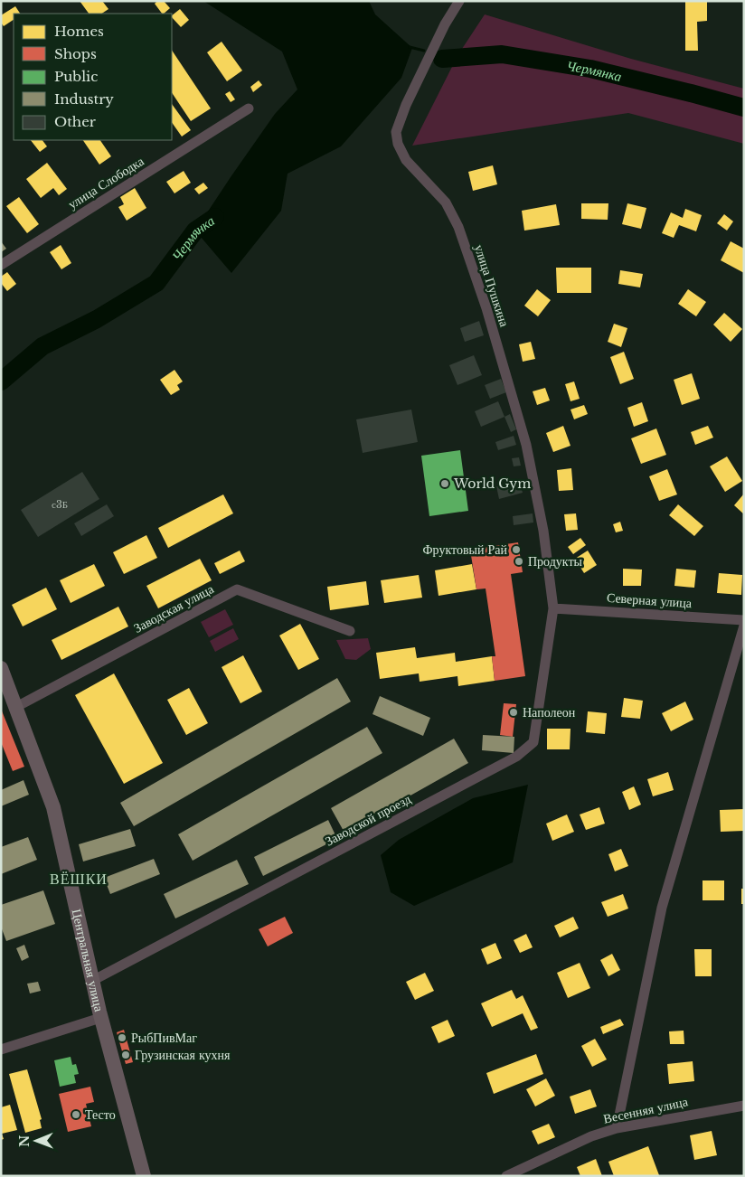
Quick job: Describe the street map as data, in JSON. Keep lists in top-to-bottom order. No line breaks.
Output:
{"streets":{"street":["улица Слободка","улица Пушкина","Северная улица","Заводская улица","Заводской проезд","Центральная улица","Весенняя улица"]},"crossings":[["улица Пушкина","Северная улица"],["улица Пушкина","Заводской проезд"],["Северная улица","Заводской проезд"],["Заводская улица","Центральная улица"],["Заводской проезд","Центральная улица"]],"districts":["ВЁШКИ"],"water":["Чермянка"],"places":["World Gym","Фруктовый Рай","Продукты","Наполеон","РыбПивМаг","Грузинская кухня","Тесто"],"house_numbers":["с3Б"],"legend":["Homes","Shops","Public","Industry","Other"],"north":"left"}
